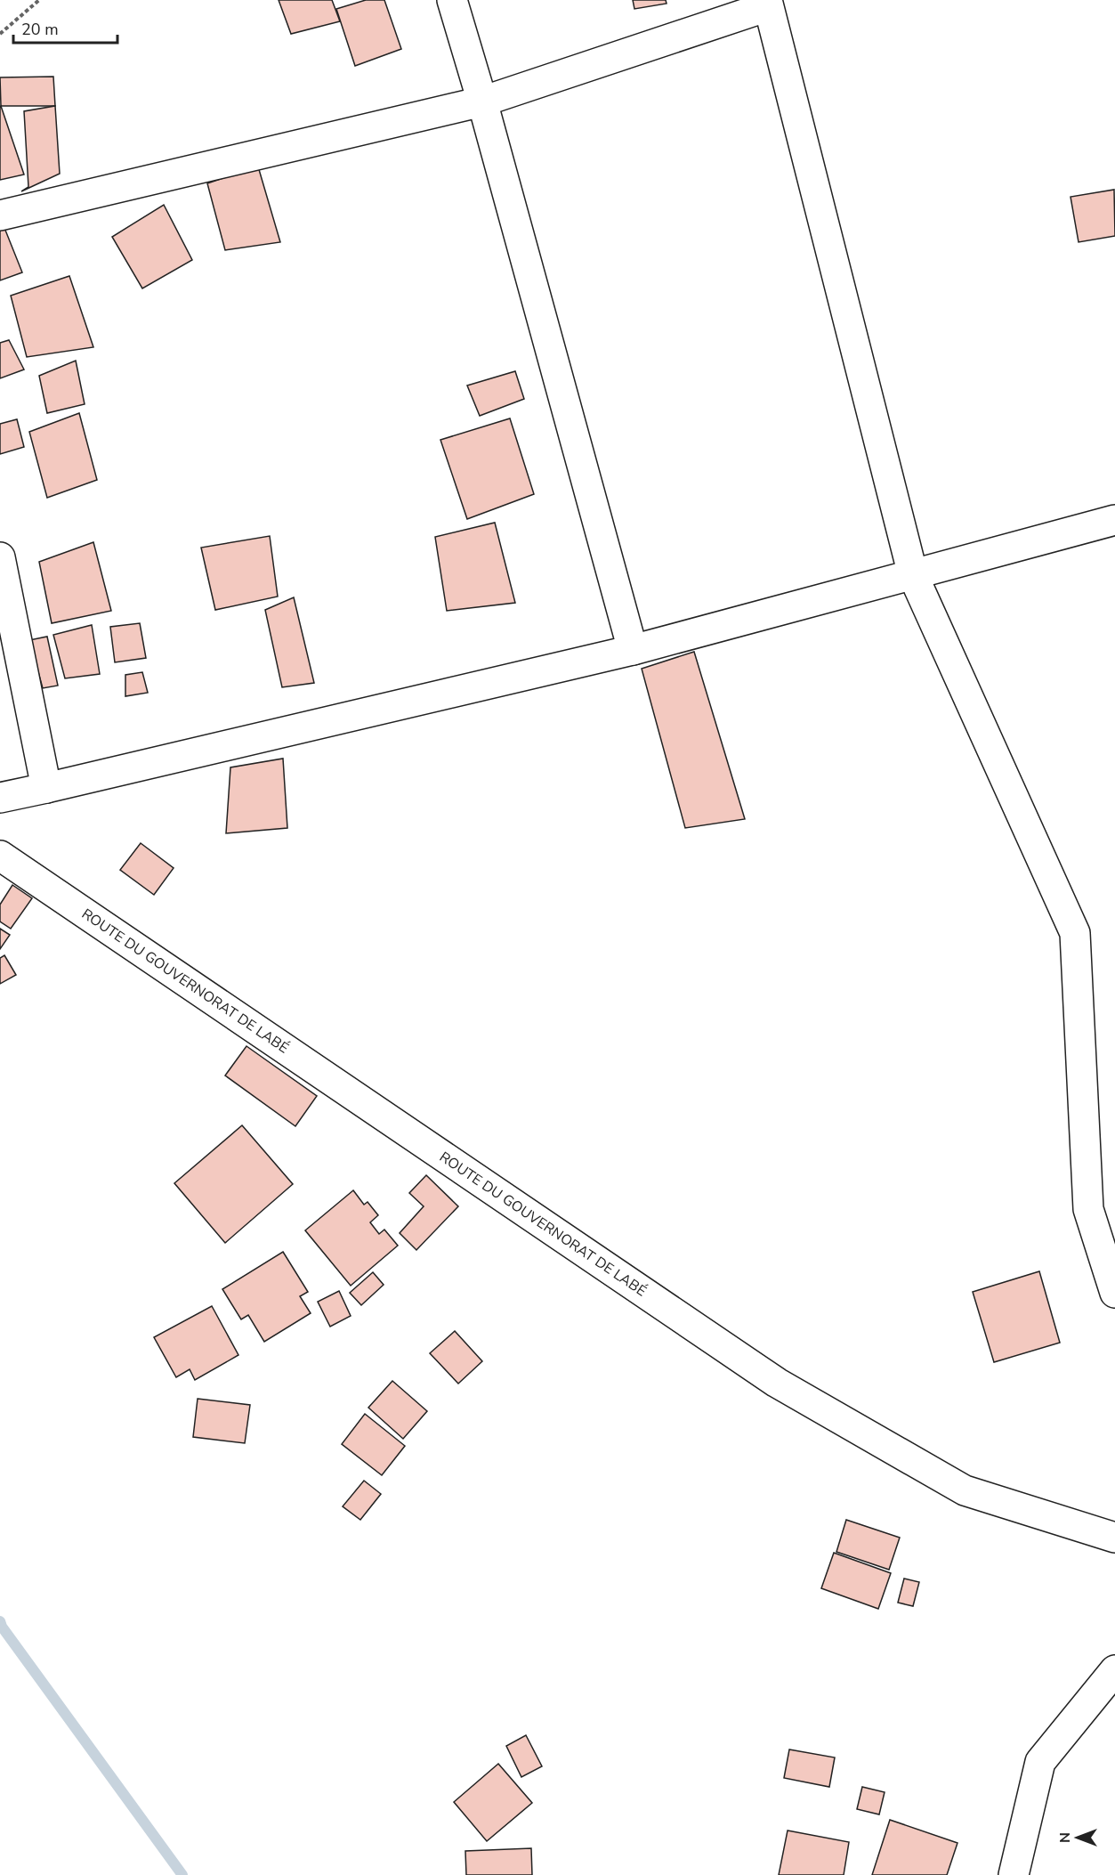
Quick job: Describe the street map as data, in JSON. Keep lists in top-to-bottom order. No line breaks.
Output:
{"streets":{"street":["ROUTE DU GOUVERNORAT DE LABÉ"]},"scale_bar":"20 m","north":"left"}
